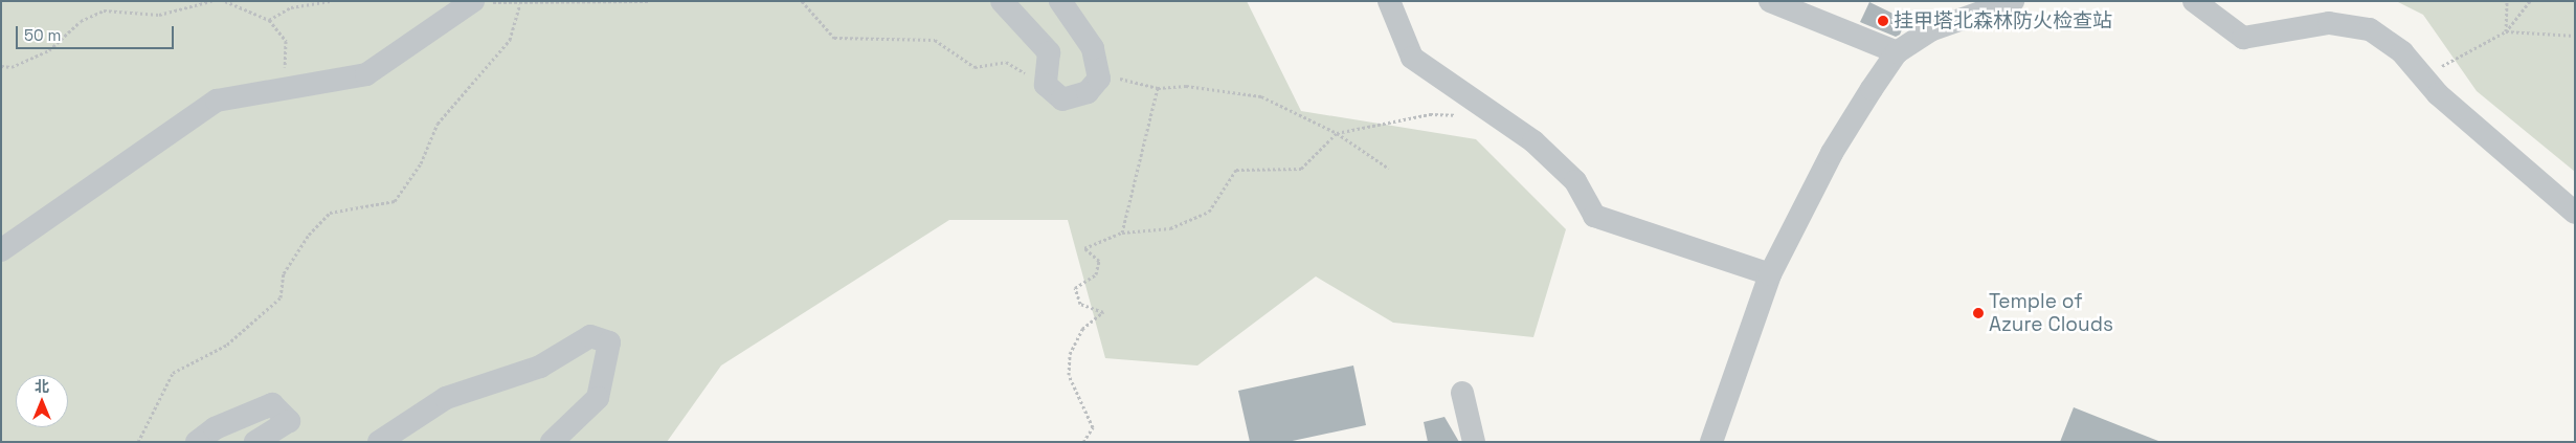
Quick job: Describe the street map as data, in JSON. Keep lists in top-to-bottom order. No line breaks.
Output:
{"places":["挂甲塔北森林防火检查站","Temple of Azure Clouds"],"scale_bar":"50 m","north":"top"}
